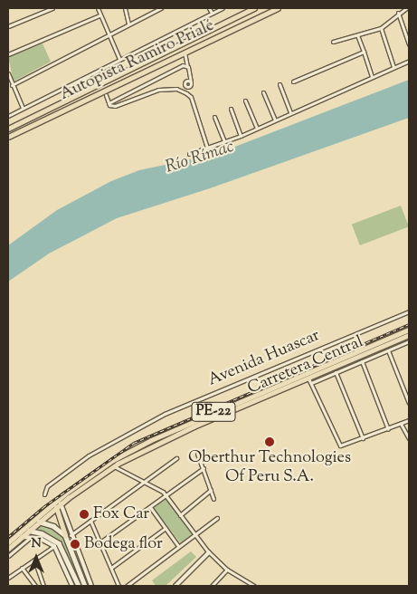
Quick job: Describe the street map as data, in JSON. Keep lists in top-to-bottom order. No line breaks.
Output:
{"streets":{"highway":["Autopista Ramiro Prialé","Carretera Central","PE-22"],"street":["Avenida Huascar"]},"water":["Río Rímac"],"places":["Oberthur Technologies Of Peru S.A.","Fox Car","Bodega flor"],"north":"top"}
